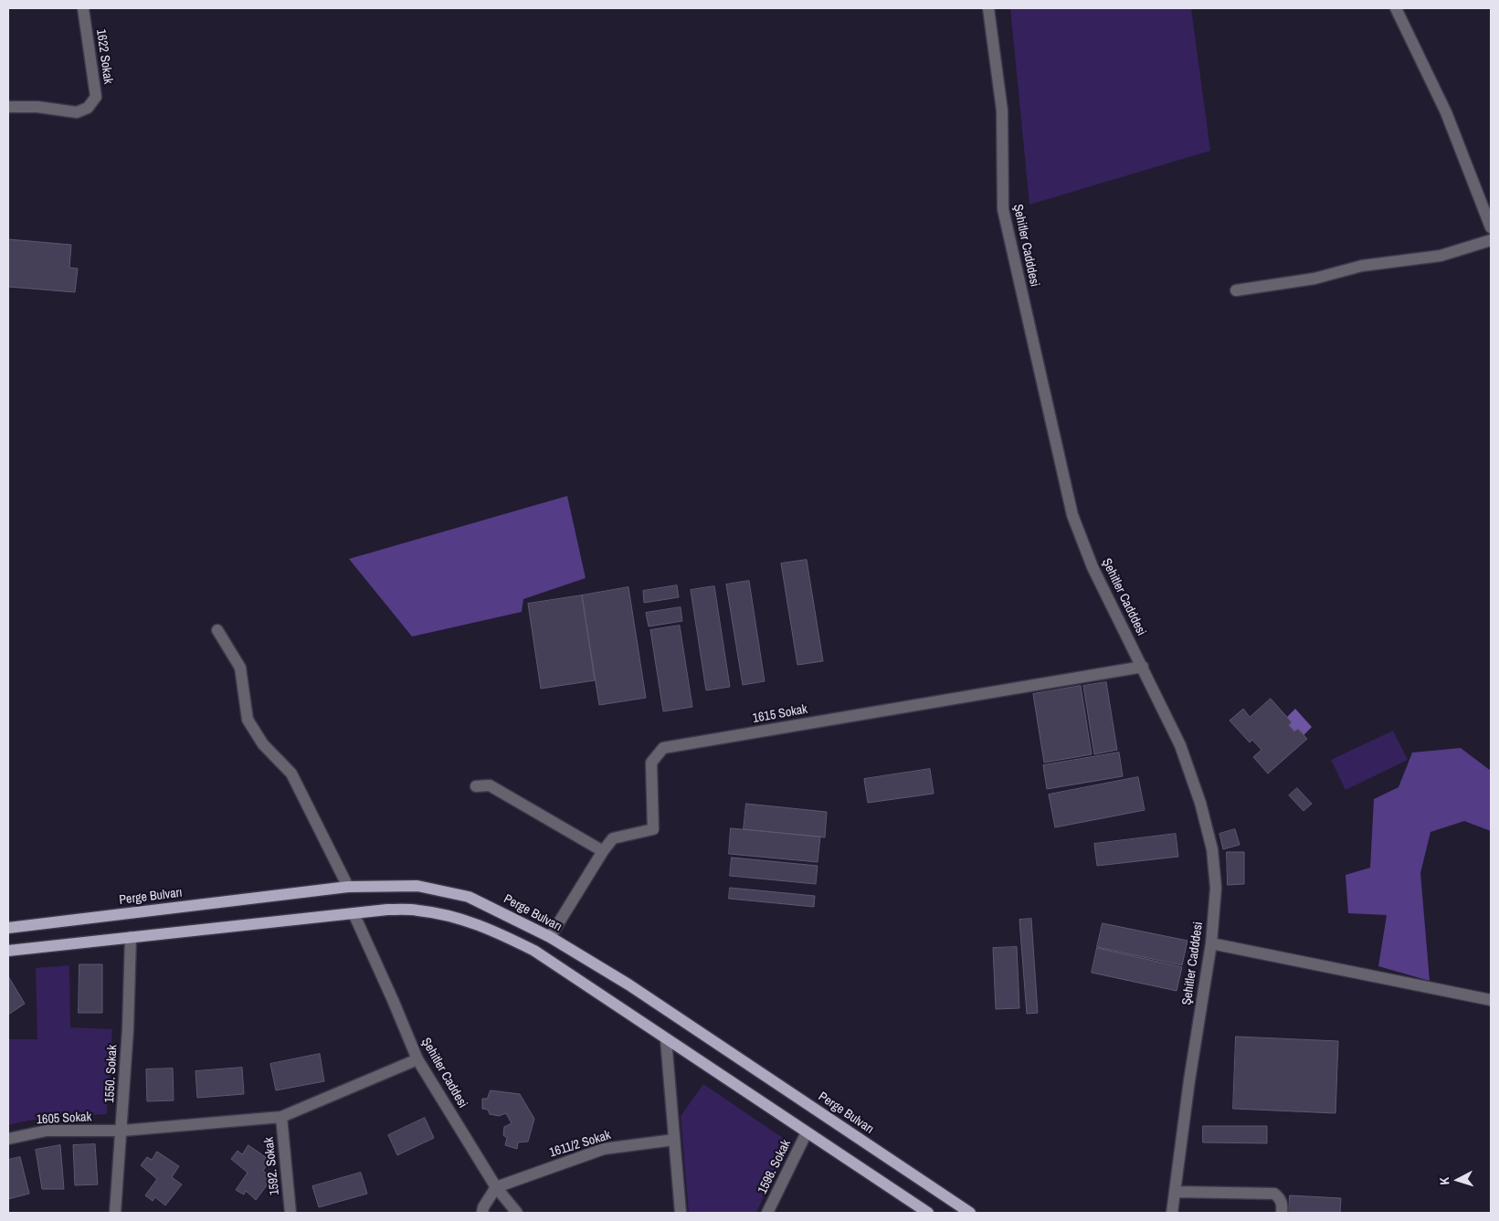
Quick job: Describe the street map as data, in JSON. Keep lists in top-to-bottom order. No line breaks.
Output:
{"streets":{"main road":["Perge Bulvarı"],"street":["1622 Sokak","Şehitler Cadddesi","1615 Sokak","Şehitler Caddesi","1550. Sokak","1605 Sokak","1611/2 Sokak","1592. Sokak","1598. Sokak"]},"crossings":[["Şehitler Cadddesi","1615 Sokak"],["1615 Sokak","Perge Bulvarı"],["Şehitler Caddesi","1605 Sokak"],["Şehitler Caddesi","1611/2 Sokak"],["1550. Sokak","1605 Sokak"],["1605 Sokak","1592. Sokak"]],"north":"left"}
